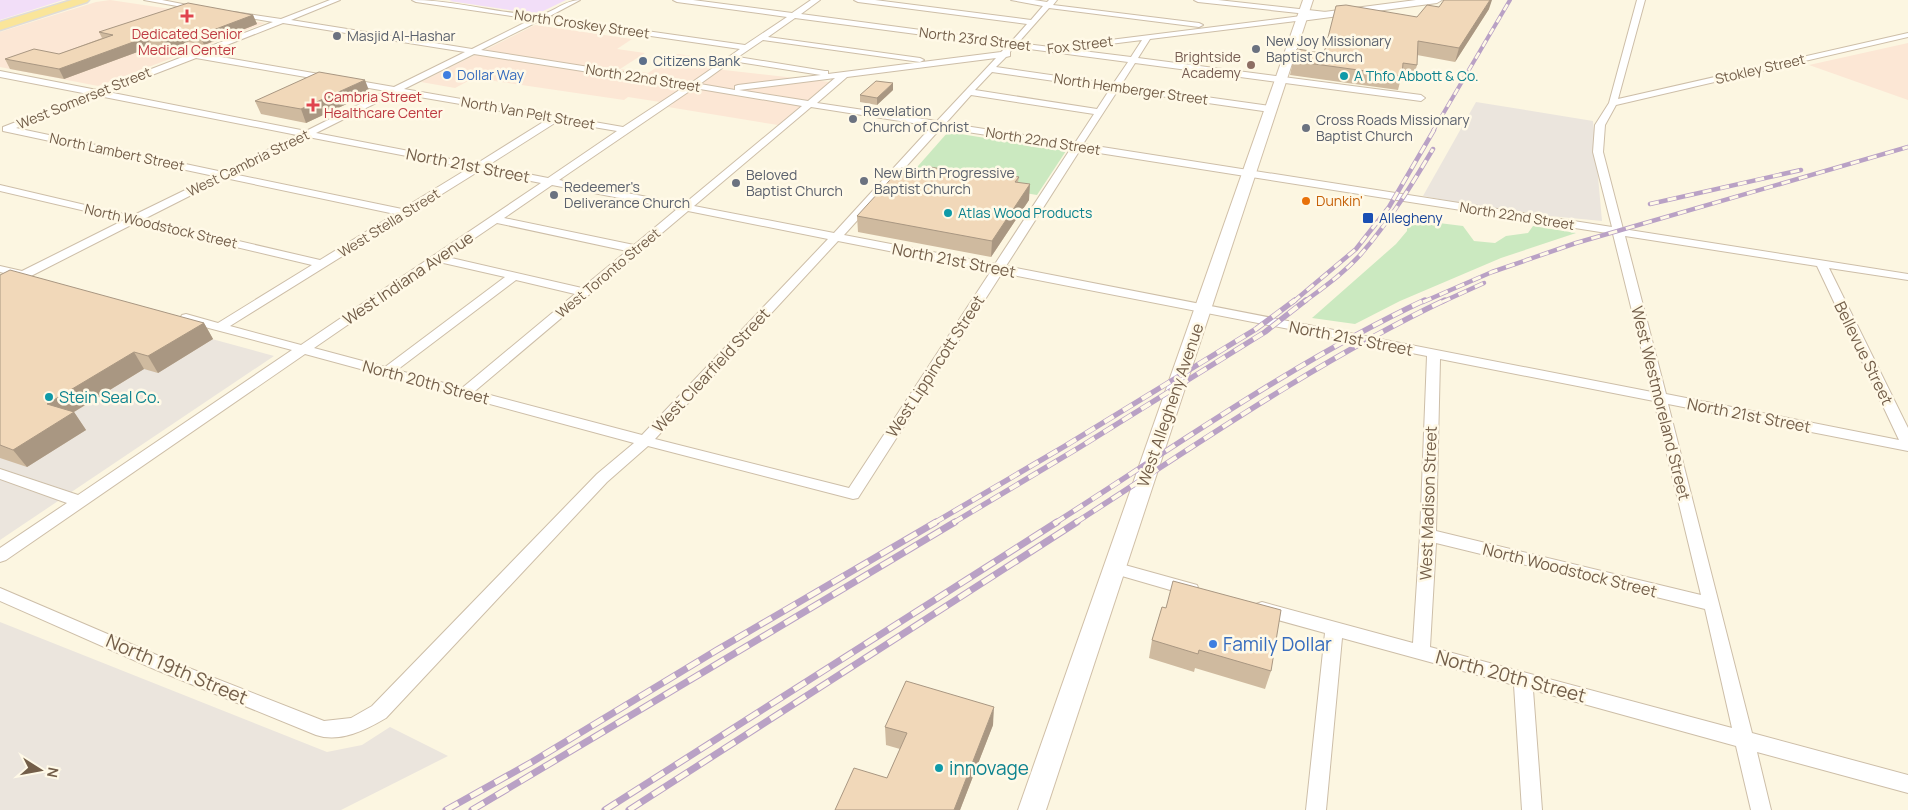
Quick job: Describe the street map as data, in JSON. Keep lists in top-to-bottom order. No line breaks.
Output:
{"streets":{"main road":["West Allegheny Avenue"],"street":["North Croskey Street","North 23rd Street","Fox Street","Stokley Street","North 22nd Street","North Hemberger Street","West Somerset Street","North Van Pelt Street","North Lambert Street","West Cambria Street","North 21st Street","West Stella Street","North Woodstock Street","West Toronto Street","West Indiana Avenue","Bellevue Street","West Lippincott Street","West Clearfield Street","North 20th Street","West Westmoreland Street","West Madison Street","North 19th Street"]},"crossings":[["North Croskey Street","West Cambria Street"],["North Croskey Street","West Indiana Avenue"],["North 23rd Street","Fox Street"],["North 23rd Street","West Indiana Avenue"],["North 23rd Street","West Lippincott Street"],["North 23rd Street","West Clearfield Street"],["North 23rd Street","West Allegheny Avenue"],["Fox Street","North 22nd Street"],["Fox Street","West Toronto Street"],["Fox Street","West Lippincott Street"],["Fox Street","West Clearfield Street"],["Fox Street","West Allegheny Avenue"],["Stokley Street","West Westmoreland Street"],["North 22nd Street","West Somerset Street"],["North 22nd Street","West Cambria Street"],["North 22nd Street","West Toronto Street"],["North 22nd Street","West Indiana Avenue"],["North 22nd Street","Bellevue Street"],["North 22nd Street","West Lippincott Street"],["North 22nd Street","West Clearfield Street"],["North 22nd Street","West Westmoreland Street"],["North 22nd Street","West Allegheny Avenue"],["North Hemberger Street","West Lippincott Street"],["North Hemberger Street","West Clearfield Street"],["North Hemberger Street","West Allegheny Avenue"],["West Somerset Street","North Van Pelt Street"],["West Somerset Street","North Lambert Street"],["West Somerset Street","North 21st Street"],["North Van Pelt Street","West Cambria Street"],["North Van Pelt Street","West Stella Street"],["North Van Pelt Street","West Indiana Avenue"],["North Lambert Street","West Cambria Street"],["North Lambert Street","West Stella Street"],["West Cambria Street","North 21st Street"],["West Cambria Street","North Woodstock Street"],["North 21st Street","West Stella Street"],["North 21st Street","West Toronto Street"],["North 21st Street","West Indiana Avenue"],["North 21st Street","Bellevue Street"],["North 21st Street","West Lippincott Street"],["North 21st Street","West Clearfield Street"],["North 21st Street","West Westmoreland Street"],["North 21st Street","West Allegheny Avenue"],["North 21st Street","West Madison Street"],["West Stella Street","North Woodstock Street"],["West Stella Street","North 20th Street"],["North Woodstock Street","West Westmoreland Street"],["North Woodstock Street","West Madison Street"],["West Toronto Street","North 20th Street"],["West Indiana Avenue","North 20th Street"],["West Lippincott Street","North 20th Street"],["West Clearfield Street","North 20th Street"],["West Clearfield Street","North 19th Street"],["North 20th Street","West Westmoreland Street"],["North 20th Street","West Madison Street"]],"places":{"health":["Dedicated Senior Medical Center","Cambria Street Healthcare Center"],"other":["Masjid Al-Hashar","New Joy Missionary Baptist Church","Citizens Bank","Brightside Academy","Dollar Way","A Thfo Abbott & Co.","Revelation Church of Christ","Cross Roads Missionary Baptist Church","New Birth Progressive Baptist Church","Beloved Baptist Church","Redeemer's Deliverance Church","Dunkin'","Atlas Wood Products","Stein Seal Co.","Family Dollar","innovage"],"transit":["Allegheny"]},"north":"right"}
